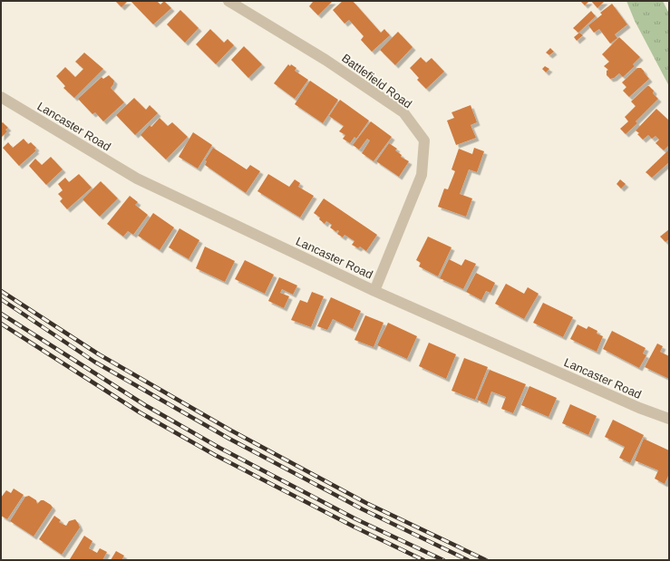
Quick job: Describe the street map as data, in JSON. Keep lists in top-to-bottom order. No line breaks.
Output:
{"streets":{"street":["Battlefield Road","Lancaster Road"]},"crossings":[["Battlefield Road","Lancaster Road"]]}
